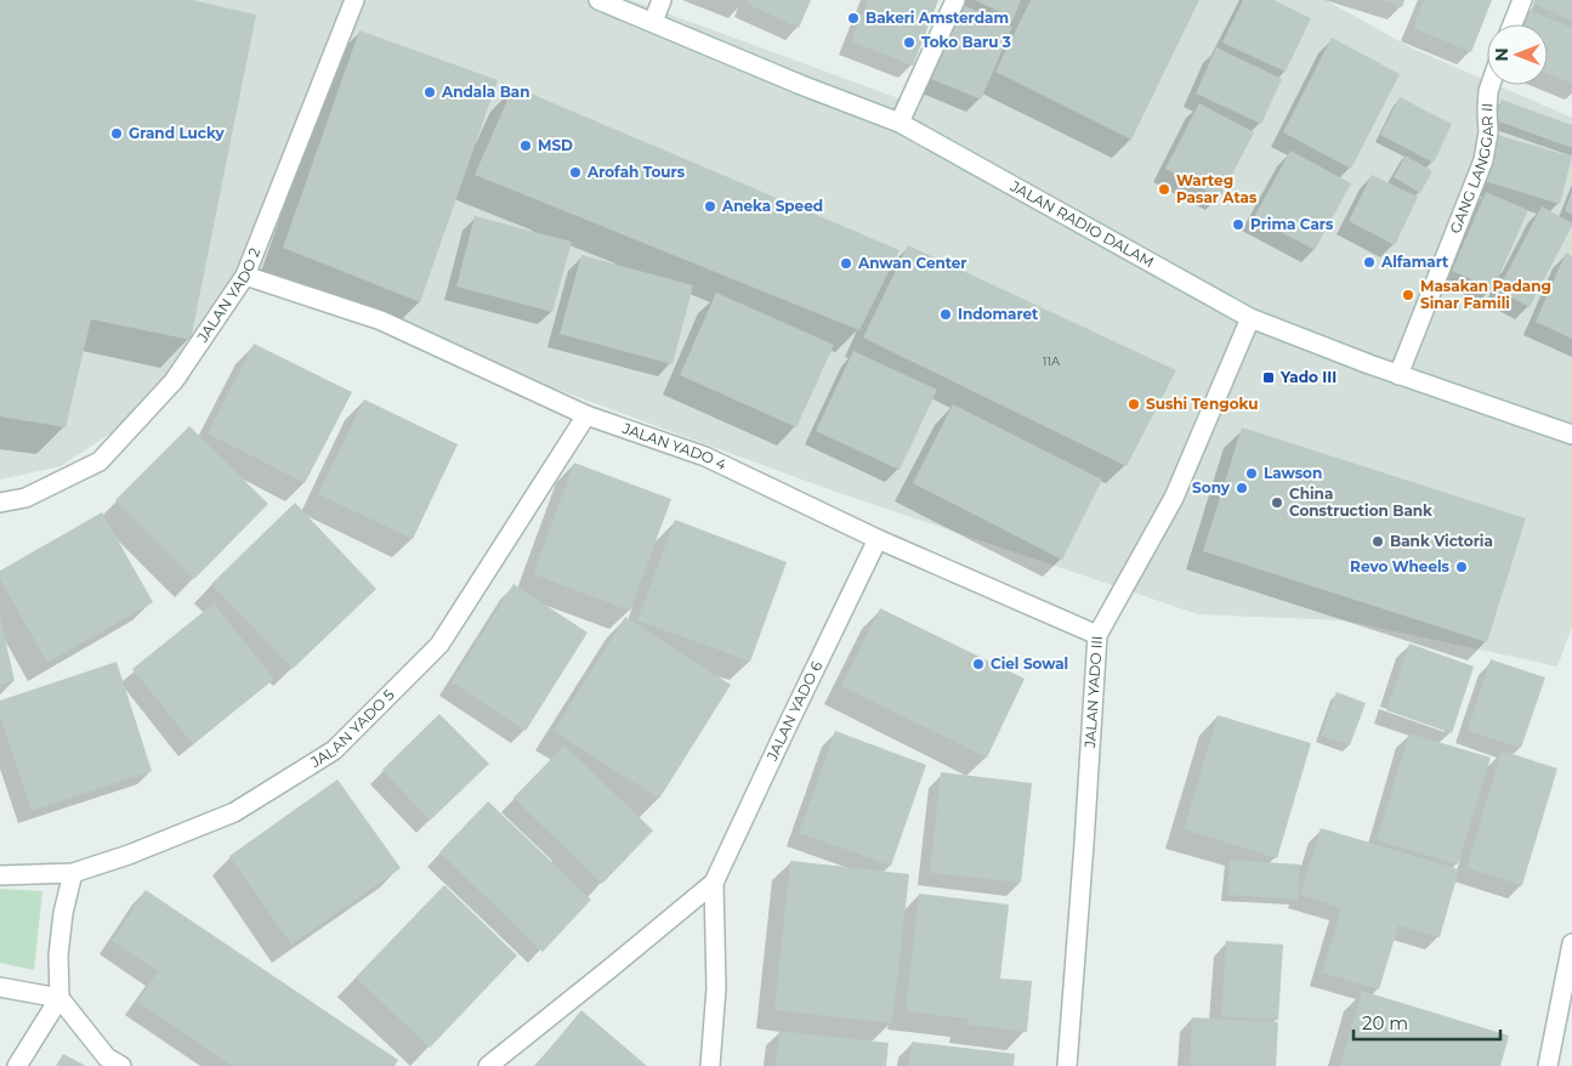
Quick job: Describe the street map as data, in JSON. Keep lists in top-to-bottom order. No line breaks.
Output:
{"streets":{"street":["GANG LANGGAR II","JALAN RADIO DALAM","JALAN YADO 2","JALAN YADO 4","JALAN YADO III","JALAN YADO 6","JALAN YADO 5"]},"crossings":[["GANG LANGGAR II","JALAN RADIO DALAM"],["JALAN RADIO DALAM","JALAN YADO III"],["JALAN YADO 2","JALAN YADO 4"],["JALAN YADO 4","JALAN YADO III"],["JALAN YADO 4","JALAN YADO 6"],["JALAN YADO 4","JALAN YADO 5"]],"places":{"other":["Bakeri Amsterdam","Toko Baru 3","Andala Ban","Grand Lucky","MSD","Arofah Tours","Warteg Pasar Atas","Aneka Speed","Prima Cars","Alfamart","Anwan Center","Masakan Padang Sinar Famili","Indomaret","Sushi Tengoku","Lawson","Sony","China Construction Bank","Bank Victoria","Revo Wheels","Ciel Sowal"],"transit":["Yado III"]},"house_numbers":["11A"],"scale_bar":"20 m","north":"left"}
